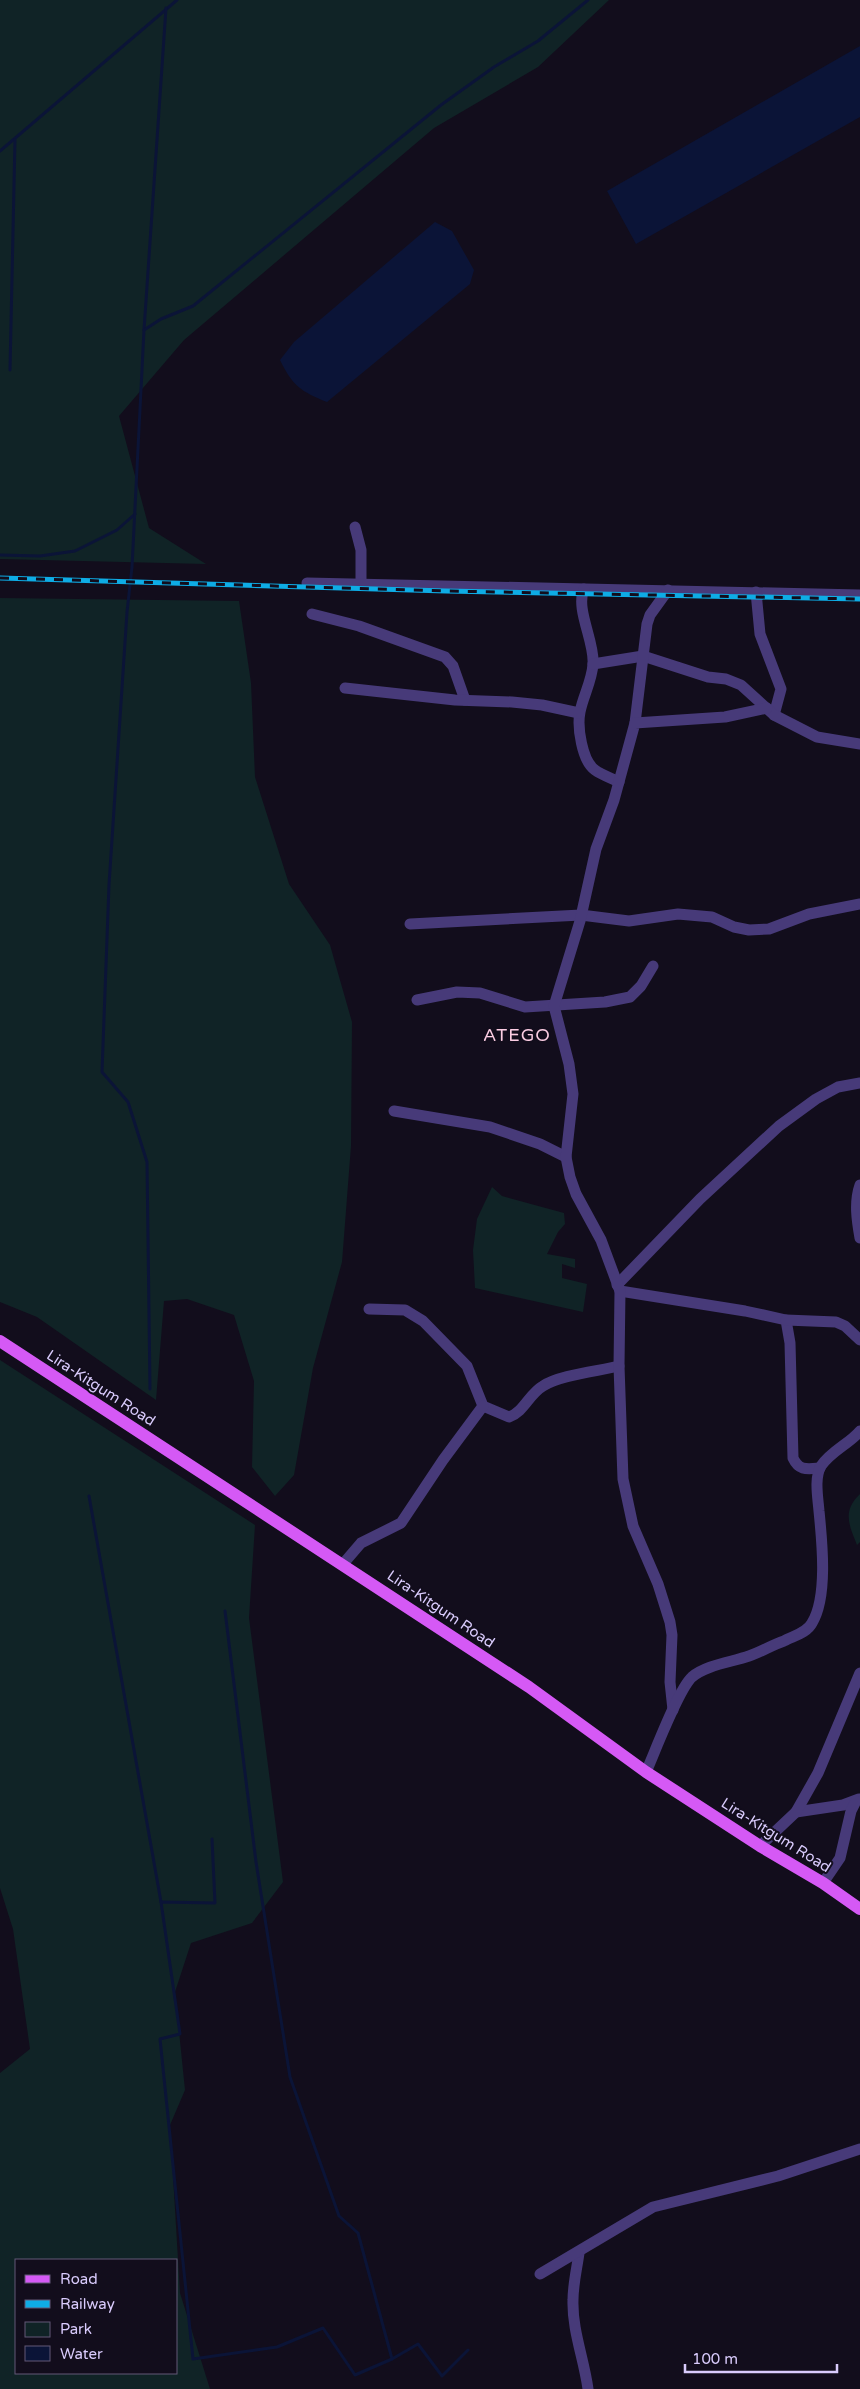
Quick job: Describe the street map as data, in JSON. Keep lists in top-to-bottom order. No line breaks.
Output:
{"streets":{"main road":["Lira-Kitgum Road"]},"districts":["ATEGO"],"legend":["Road","Railway","Park","Water"],"scale_bar":"100 m"}
